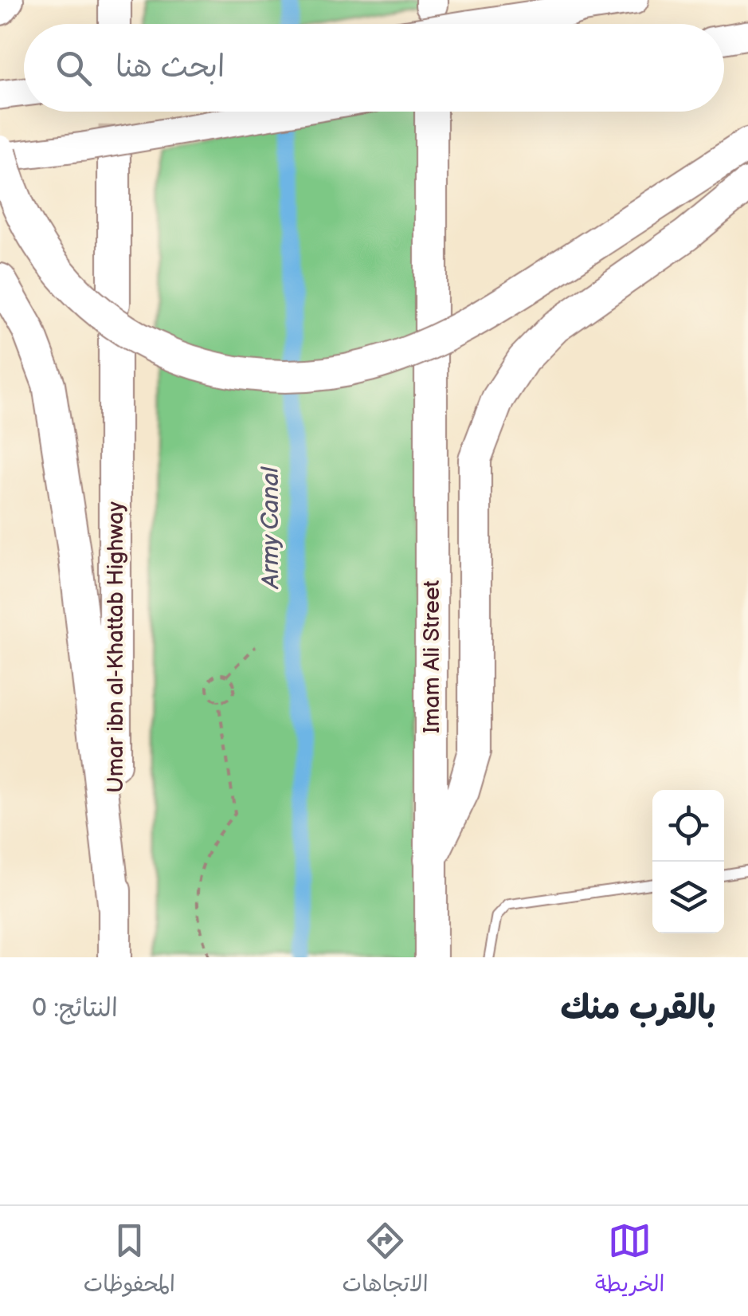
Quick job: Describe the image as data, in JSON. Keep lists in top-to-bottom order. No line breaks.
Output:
{"streets":{"highway":["Umar ibn al-Khattab Highway","Imam Ali Street"]},"water":["Army Canal"],"page":{"search":"ابحث هنا","heading":["بالقرب منك","النتائج: 0"],"nav":["الخريطة","الاتجاهات","المحفوظات"]}}
